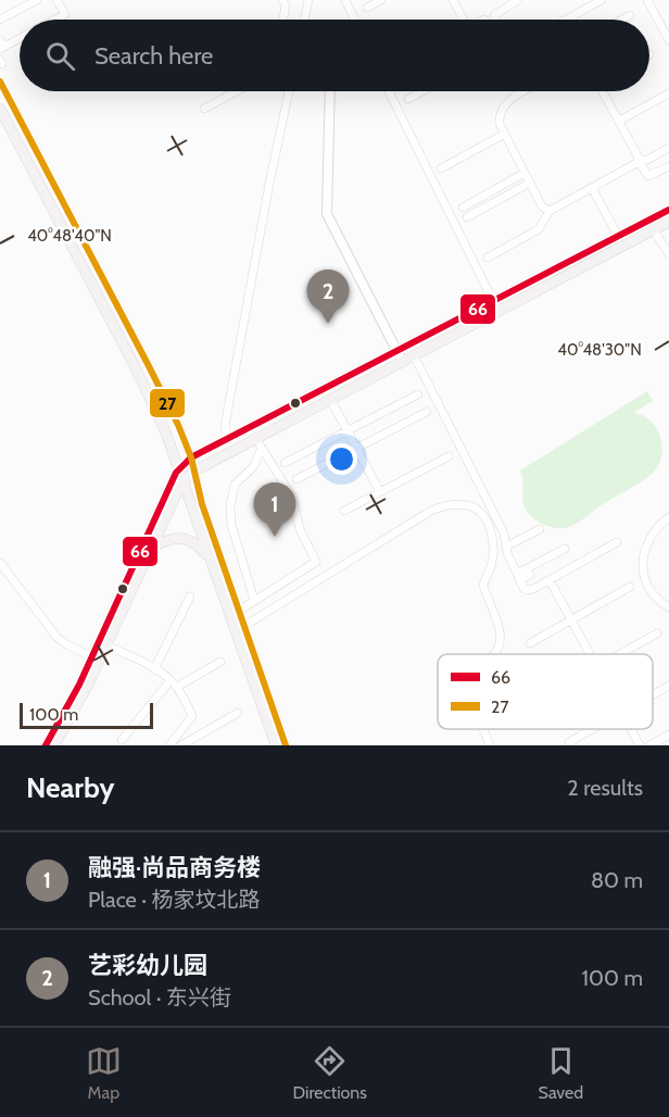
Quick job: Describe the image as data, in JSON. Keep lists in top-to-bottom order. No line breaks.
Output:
{"lines":["transit line 27","transit line 66"],"legend":["66","27"],"scale_bar":"100 m","page":{"search":"Search here","pins":["2","1"],"scale":"100 m","heading":["Nearby","2 results"],"list":[{"mark":"1","name":"融强·尚品商务楼","note":"Place · 杨家坟北路","value":"80 m"},{"mark":"2","name":"艺彩幼儿园","note":"School · 东兴街","value":"100 m"}],"nav":["Map","Directions","Saved"]},"coordinates":["40°48'40\"N","40°48'30\"N"]}
